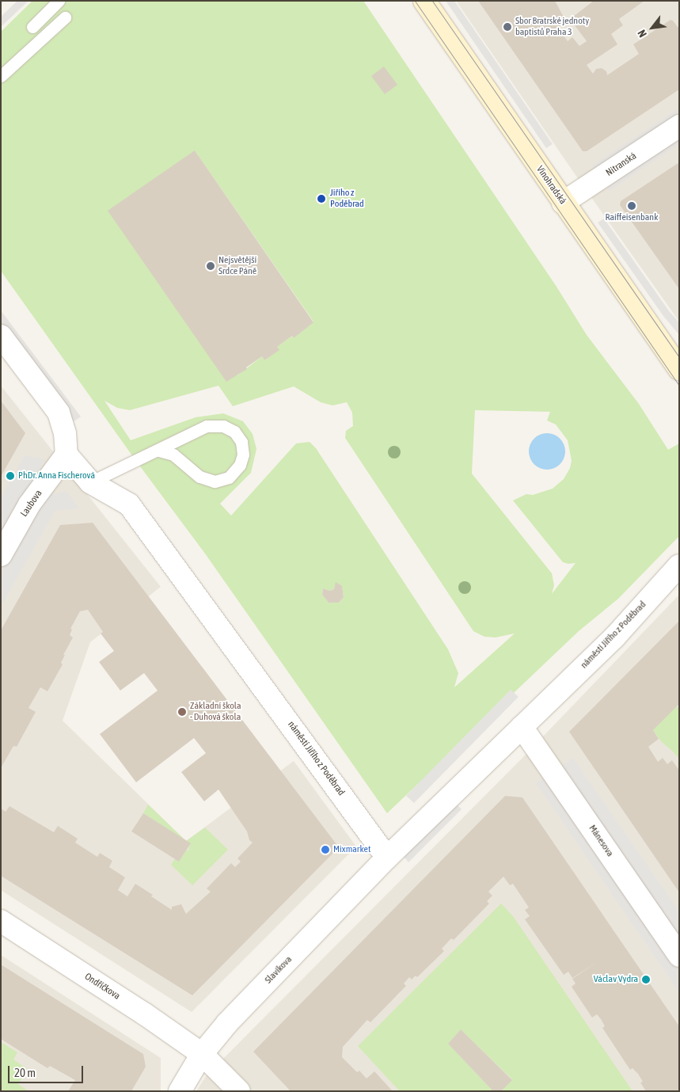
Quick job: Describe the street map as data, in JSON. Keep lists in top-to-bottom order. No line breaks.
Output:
{"streets":{"main road":["Vinohradská"],"street":["Nitranská","Laubova","náměstí Jiřího z Poděbrad","Mánesova","Slavíkova","Ondříčkova"]},"crossings":[["Nitranská","Vinohradská"],["Laubova","náměstí Jiřího z Poděbrad"],["náměstí Jiřího z Poděbrad","Mánesova"],["náměstí Jiřího z Poděbrad","Slavíkova"],["Slavíkova","Ondříčkova"]],"places":["Sbor Bratrské jednoty baptistů Praha 3","Jiřího z Poděbrad","Raiffeisenbank","Nejsvětější Srdce Páně","PhDr. Anna Fischerová","Základní škola - Duhová škola","Mixmarket","Václav Vydra"],"scale_bar":"20 m","north":"bottom left"}
